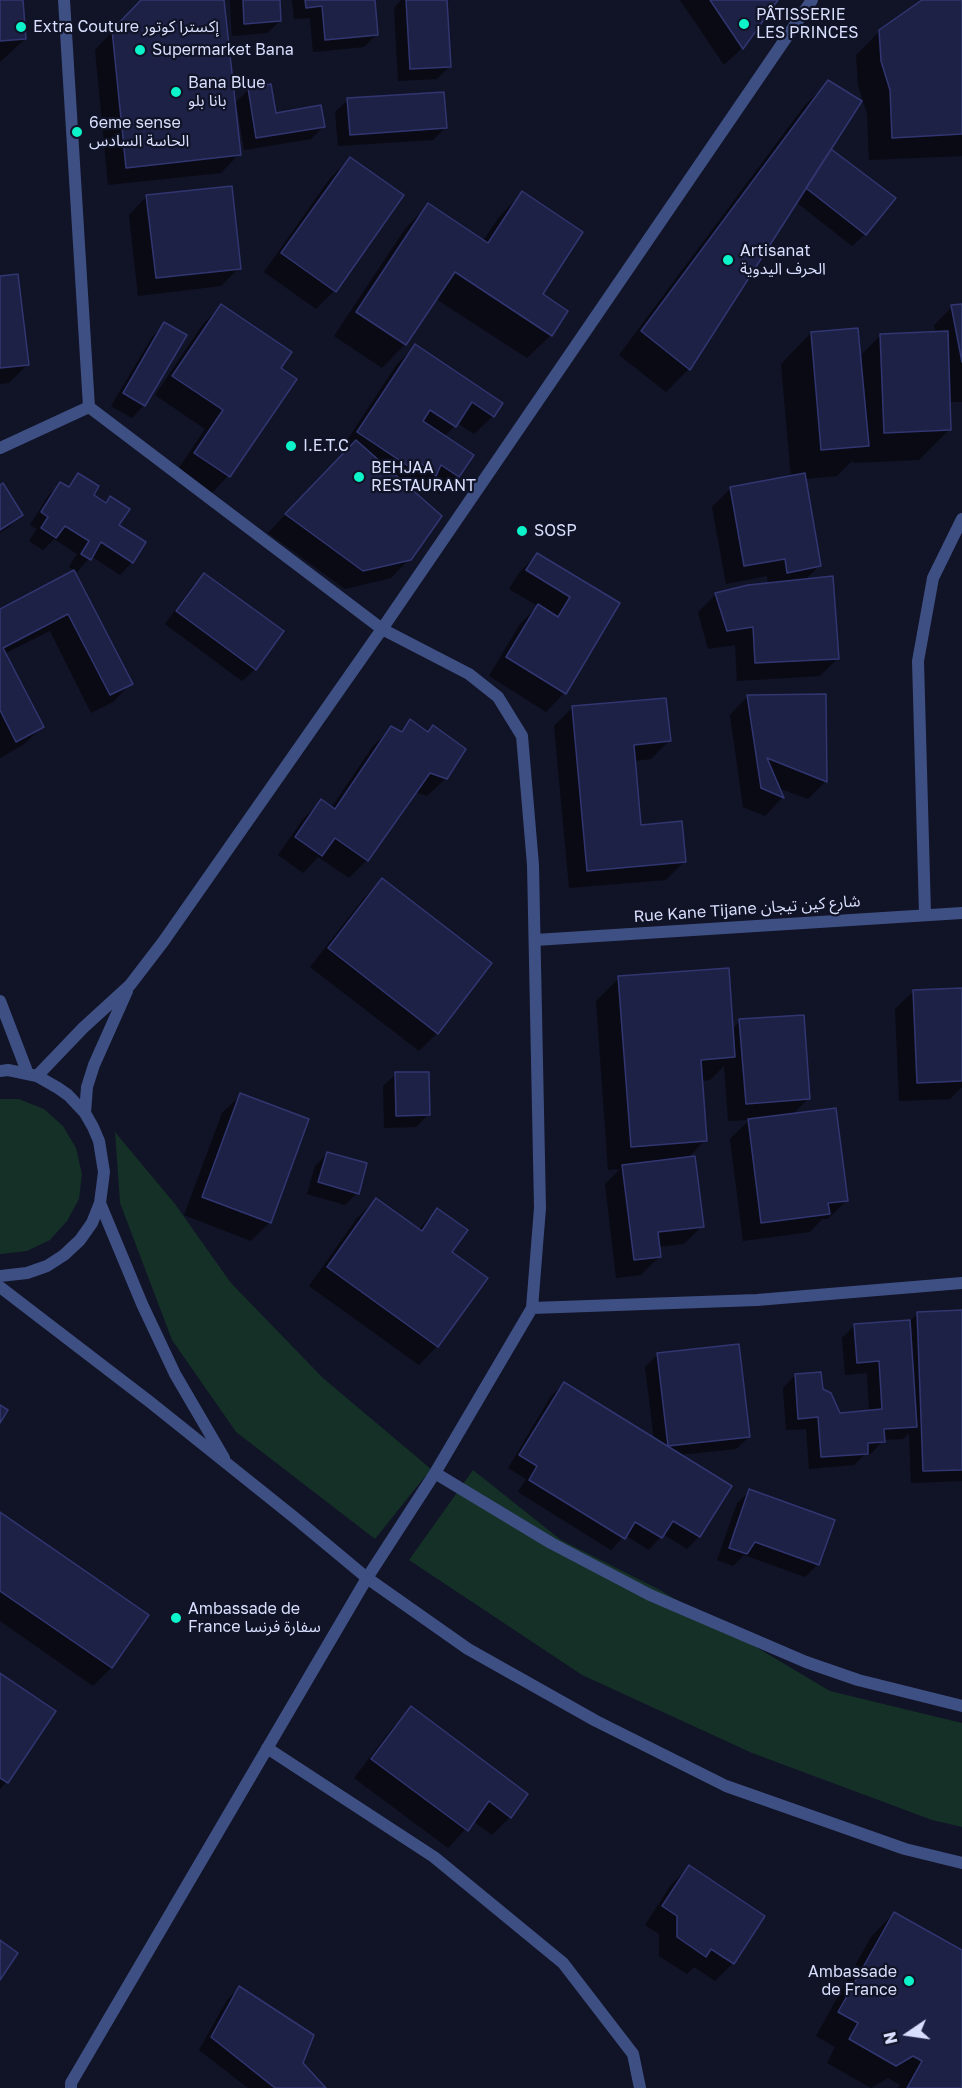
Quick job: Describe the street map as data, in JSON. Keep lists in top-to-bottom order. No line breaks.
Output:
{"streets":{"street":["Rue Kane Tijane شارع كين تيجان"]},"places":["PÂTISSERIE LES PRINCES","Extra Couture إكسترا كوتور","Supermarket Bana","Bana Blue بانا بلو","6eme sense الحاسة السادس","Artisanat الحرف اليدوية","I.E.T.C","BEHJAA RESTAURANT","SOSP","Ambassade de France سفارة فرنسا","Ambassade de France"],"north":"left"}
